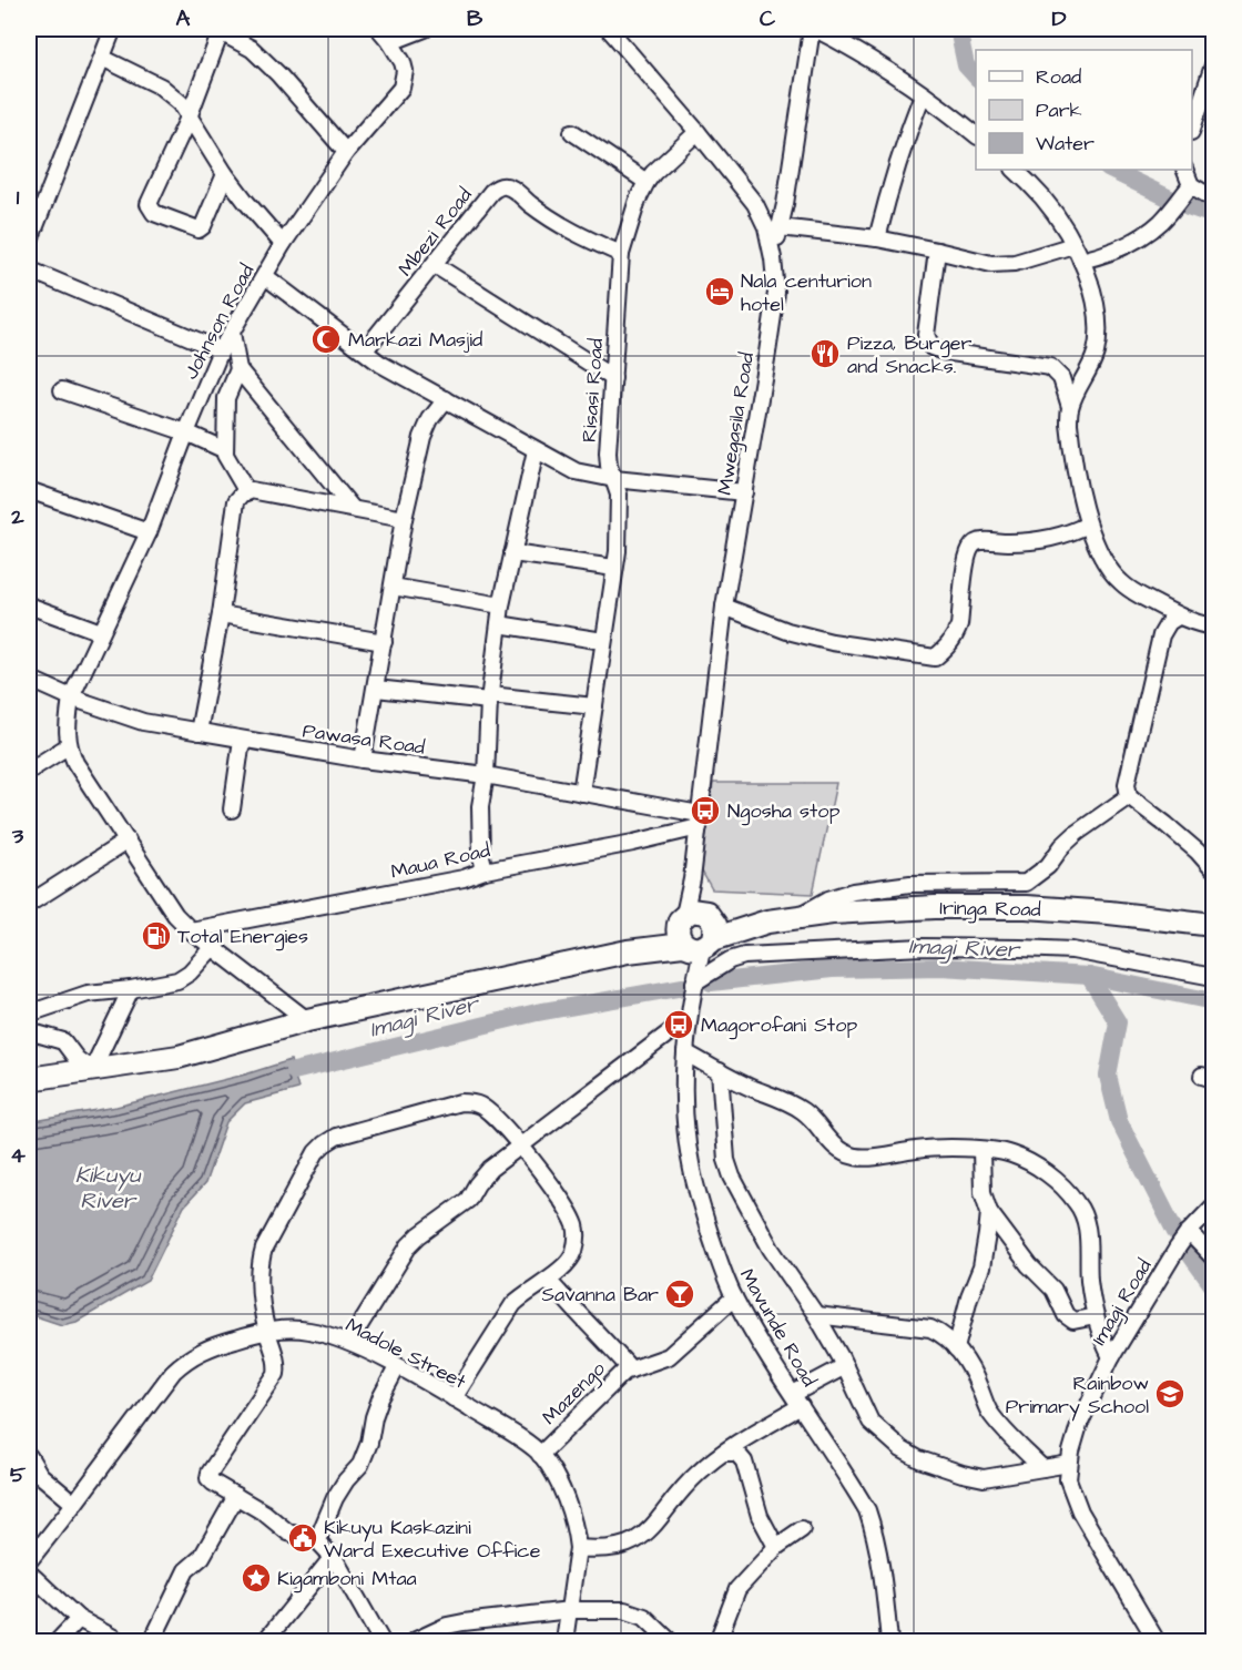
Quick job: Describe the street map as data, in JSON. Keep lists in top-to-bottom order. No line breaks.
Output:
{"streets":{"highway":["Iringa Road"],"street":["Mbezi Road","Johnson Road","Risasi Road","Mwegasila Road","Pawasa Road","Maua Road","Imagi Road","Mavunde Road","Madole Street","Mazengo"]},"crossings":[["Mbezi Road","Risasi Road"],["Johnson Road","Pawasa Road"],["Risasi Road","Mwegasila Road"],["Risasi Road","Pawasa Road"],["Mwegasila Road","Pawasa Road"],["Mwegasila Road","Maua Road"],["Mwegasila Road","Iringa Road"],["Mwegasila Road","Mavunde Road"],["Pawasa Road","Maua Road"],["Iringa Road","Mavunde Road"],["Mavunde Road","Mazengo"],["Madole Street","Mazengo"]],"water":["Imagi River","Kikuyu River"],"places":{"hotel":["Nala centurion hotel"],"mosque":["Markazi Masjid"],"restaurant":["Pizza, Burger and Snacks."],"bus stop":["Ngosha stop","Magorofani Stop"],"fuel station":["Total Energies"],"bar":["Savanna Bar"],"school or university":["Rainbow Primary School"],"public building":["Kikuyu Kaskazini Ward Executive Office"],"place":["Kigamboni Mtaa"]},"legend":["Road","Park","Water"],"grid":{"columns":["A","B","C","D"],"rows":["1","2","3","4","5"]}}
